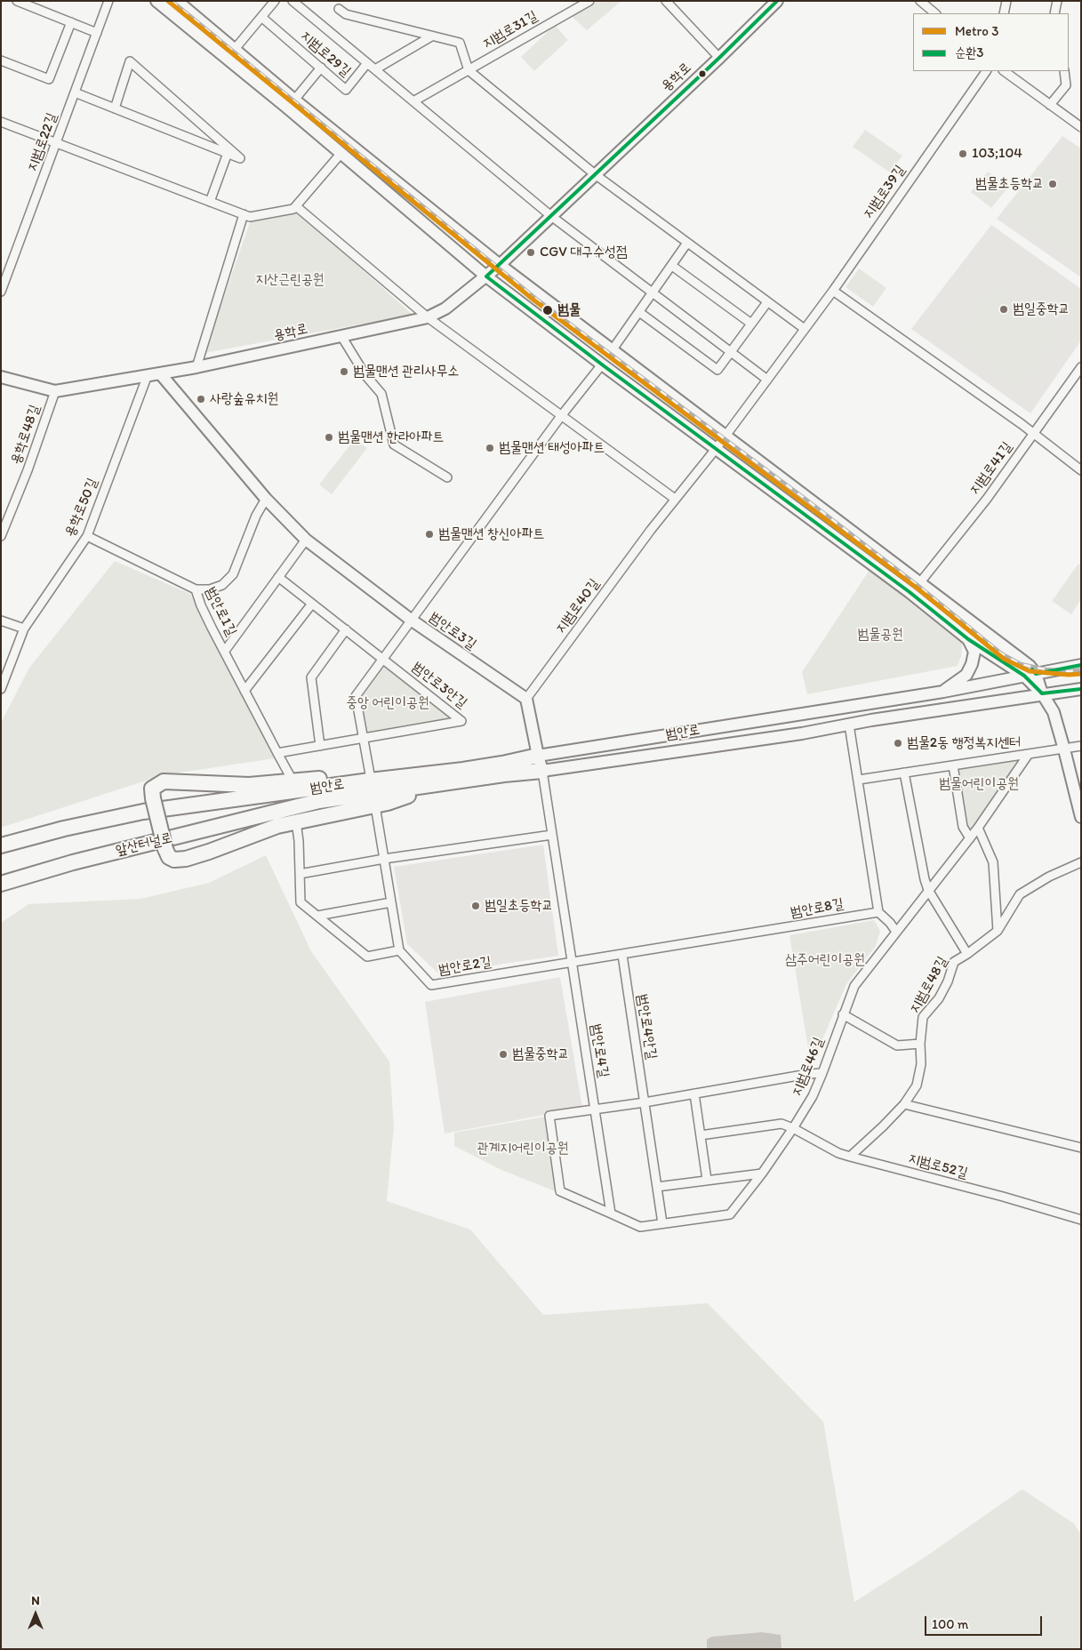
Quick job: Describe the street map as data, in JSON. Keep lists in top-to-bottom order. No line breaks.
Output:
{"streets":{"highway":["범안로","앞산터널로"],"main road":["용학로","범안로3길"],"street":["지범로31길","지범로29길","지범로22길","지범로39길","용학로48길","지범로41길","용학로50길","지범로40길","범안로1길","범안로3안길","범안로8길","범안로2길","지범로48길","범안로4안길","범안로4길","지범로46길","지범로52길"]},"crossings":[["용학로","용학로48길"],["용학로","용학로50길"],["용학로","범안로3길"],["용학로50길","범안로1길"],["지범로40길","범안로3길"],["범안로1길","범안로3안길"],["범안로","앞산터널로"],["범안로","범안로4길"],["범안로8길","범안로2길"],["범안로8길","범안로4안길"],["범안로8길","범안로4길"],["범안로2길","범안로4길"],["지범로48길","지범로52길"],["범안로4안길","지범로46길"],["지범로46길","지범로52길"]],"parks":["지산근린공원","범물공원","중앙 어린이공원","범물어린이공원","삼주어린이공원","관계지어린이공원"],"places":["103;104","범물초등학교","CGV 대구수성점","범일중학교","범물","범물맨션 관리사무소","사랑숲유치원","범물맨션 한라아파트","범물맨션 태성아파트","범물맨션 창신아파트","범물2동 행정복지센터","범일초등학교","범물중학교"],"lines":["metro line 3","transit line 순환3"],"legend":["Metro 3","순환3"],"scale_bar":"100 m","north":"top"}
